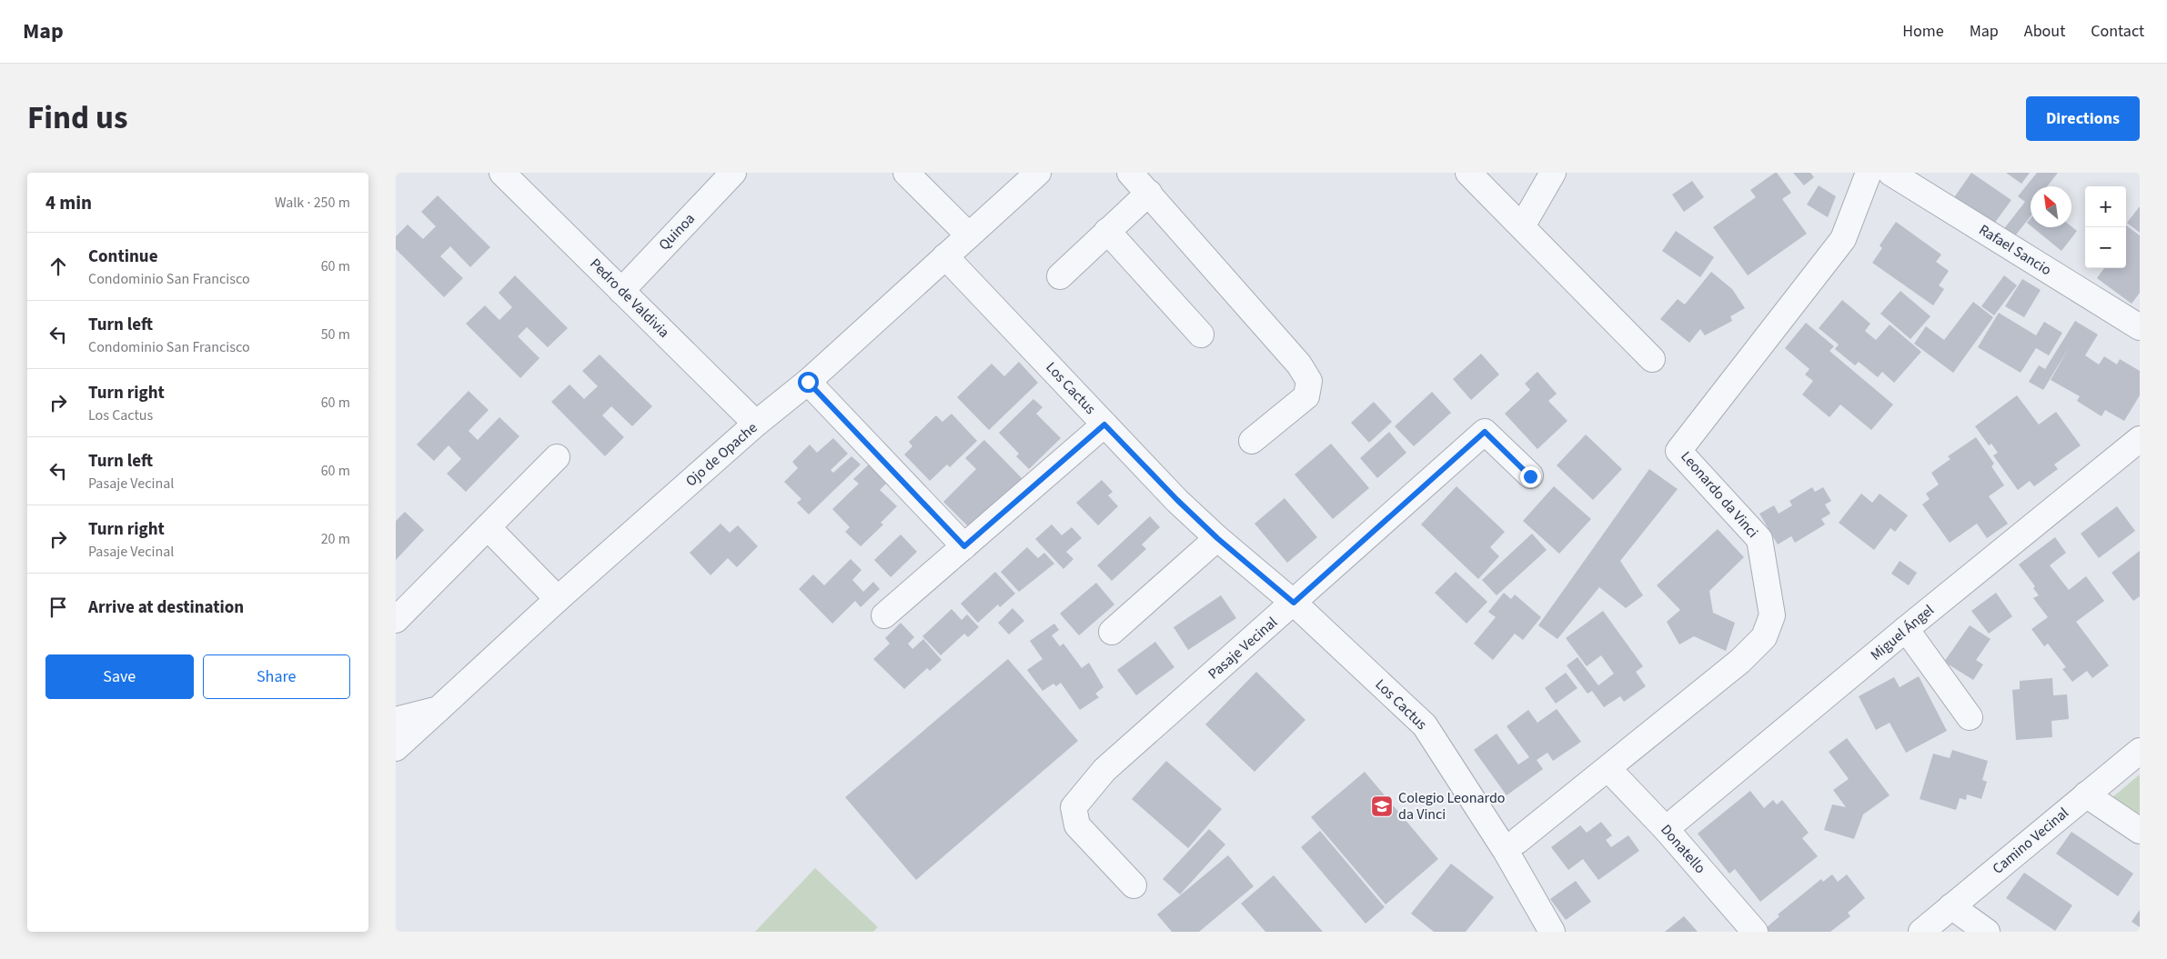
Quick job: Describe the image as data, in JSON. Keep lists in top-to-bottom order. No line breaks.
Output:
{"streets":{"street":["Quinoa","Rafael Sancio","Pedro de Valdivia","Los Cactus","Ojo de Opache","Leonardo da Vinci","Miguel Ángel","Pasaje Vecinal","Camino Vecinal","Donatello"]},"crossings":[["Quinoa","Pedro de Valdivia"],["Pedro de Valdivia","Ojo de Opache"],["Los Cactus","Ojo de Opache"],["Los Cactus","Pasaje Vecinal"],["Leonardo da Vinci","Donatello"],["Miguel Ángel","Donatello"]],"places":{"school or university":["Colegio Leonardo da Vinci"]},"north":"top left","page":{"header":"Map","nav":["Home","Map","About","Contact"],"title":"Find us","buttons":["Directions",["Save","Share"]],"heading":["4 min","Walk · 250 m"],"map_buttons":["+","−"],"list":[["Continue","Condominio San Francisco","60 m"],["Turn left","Condominio San Francisco","50 m"],["Turn right","Los Cactus","60 m"],["Turn left","Pasaje Vecinal","60 m"],["Turn right","Pasaje Vecinal","20 m"],"Arrive at destination"]}}
